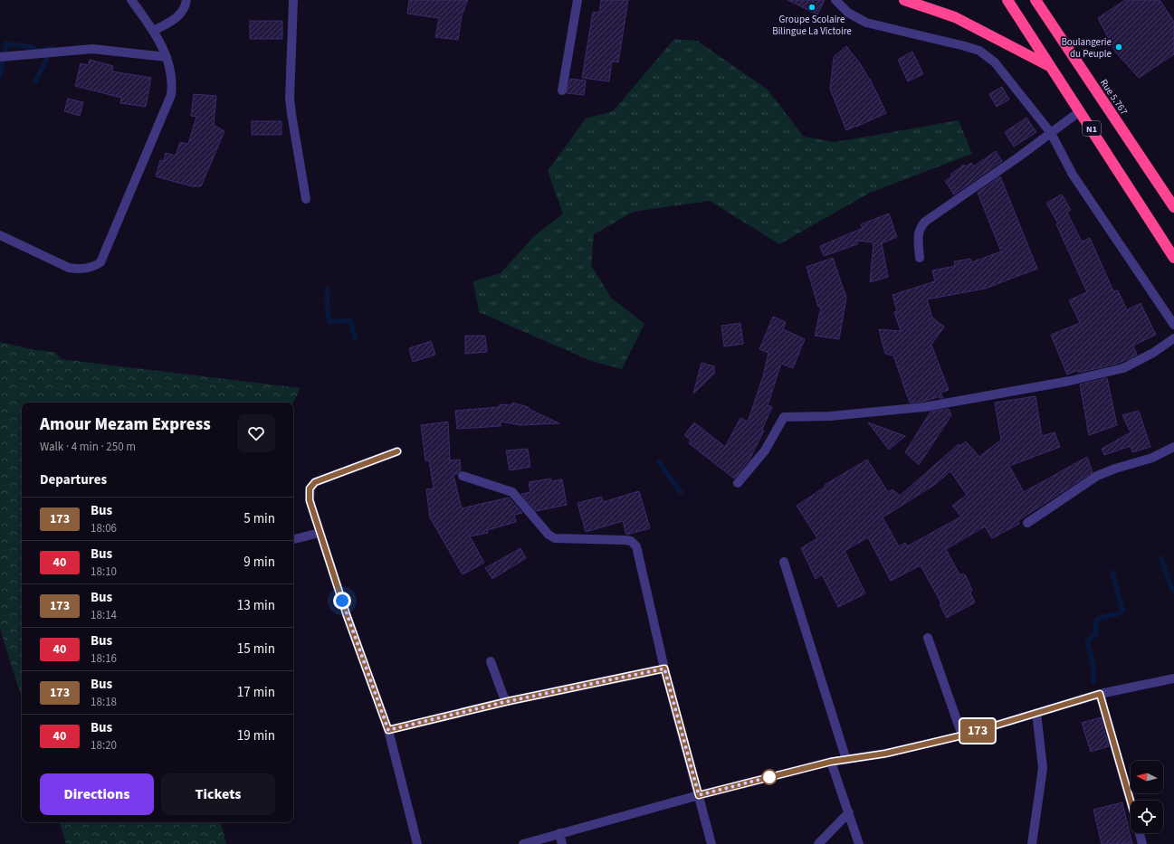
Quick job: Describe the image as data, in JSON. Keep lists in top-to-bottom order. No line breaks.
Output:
{"streets":{"highway":["Rue 5.767","N1"]},"places":["Groupe Scolaire Bilingue La Victoire","Boulangerie du Peuple"],"lines":["bus line 173"],"north":"left","page":{"on_map":"173","heading":[["Amour Mezam Express","Walk · 4 min · 250 m"],"Departures"],"list":[{"mark":"173","name":"Bus","note":"18:06","value":"5 min"},{"mark":"40","name":"Bus","note":"18:10","value":"9 min"},{"mark":"173","name":"Bus","note":"18:14","value":"13 min"},{"mark":"40","name":"Bus","note":"18:16","value":"15 min"},{"mark":"173","name":"Bus","note":"18:18","value":"17 min"},{"mark":"40","name":"Bus","note":"18:20","value":"19 min"}],"buttons":["Directions","Tickets"]}}
